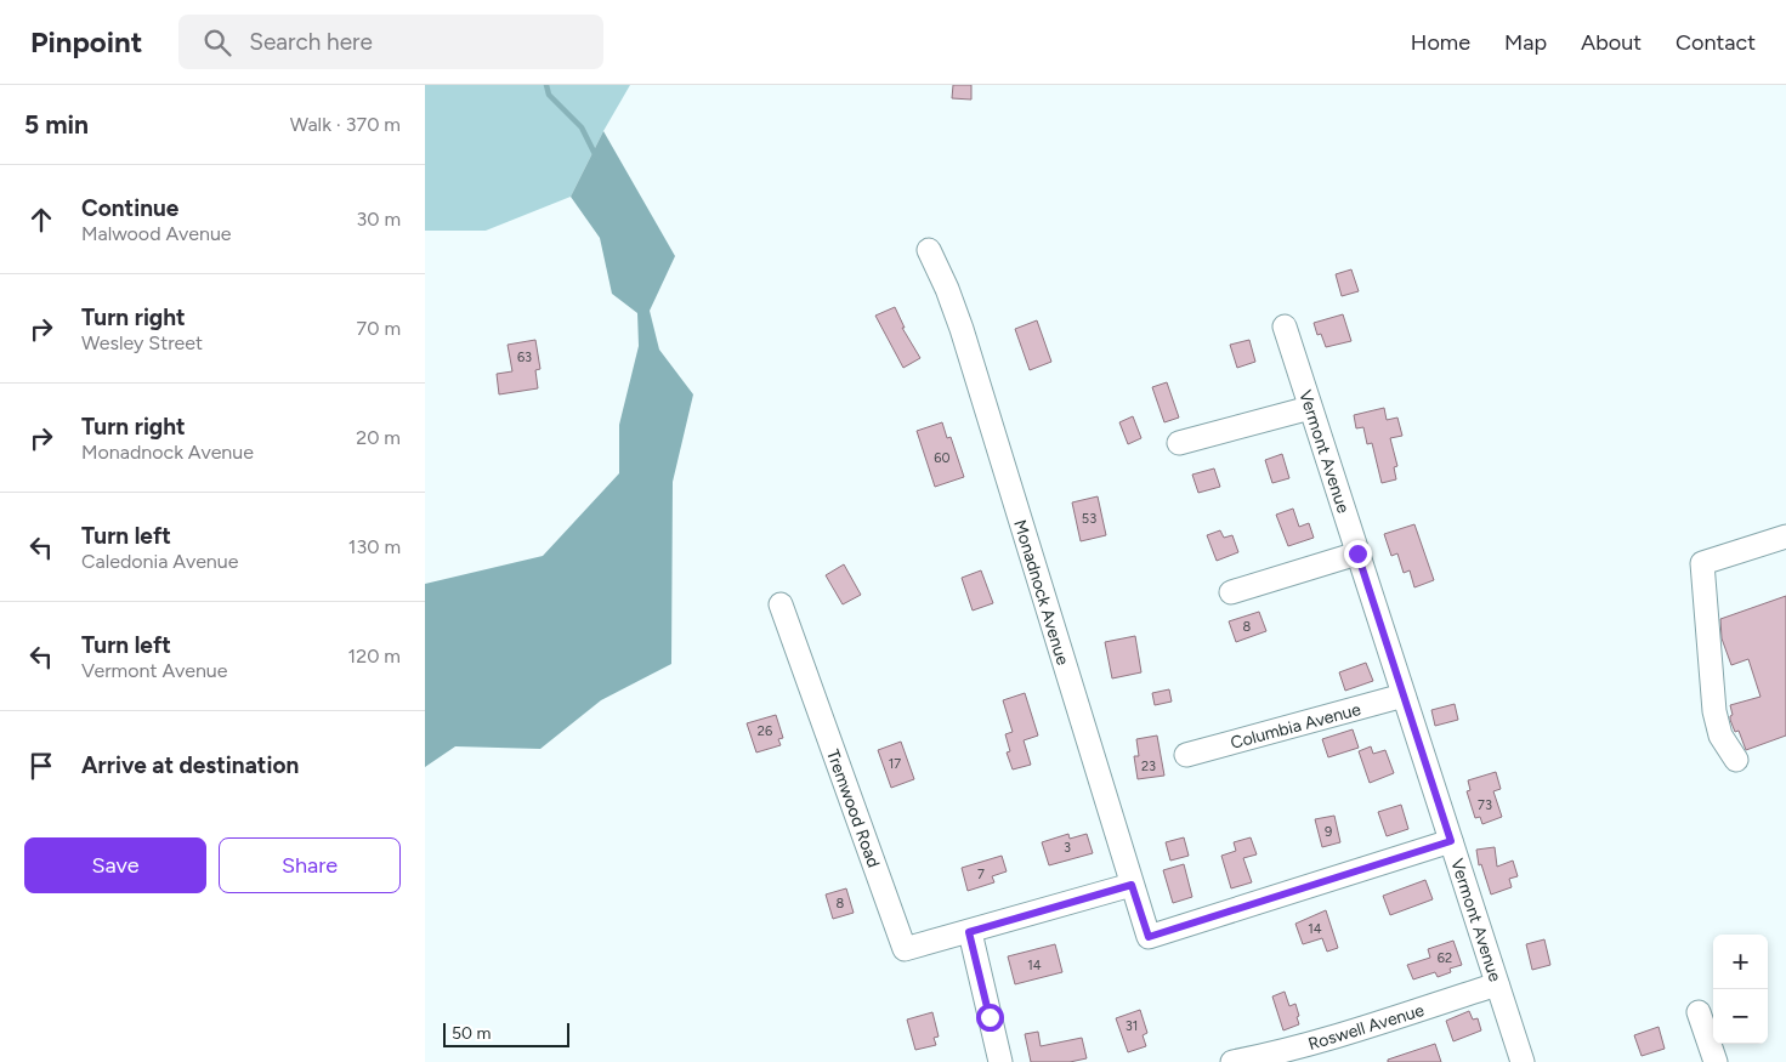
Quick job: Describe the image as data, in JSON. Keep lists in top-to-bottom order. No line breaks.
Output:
{"streets":{"street":["Vermont Avenue","Monadnock Avenue","Columbia Avenue","Tremwood Road","Roswell Avenue"]},"crossings":[["Vermont Avenue","Monadnock Avenue"],["Vermont Avenue","Columbia Avenue"],["Vermont Avenue","Roswell Avenue"]],"house_numbers":["63","60","53","8","26","17","23","73","9","3","7","8","14","62","14","31"],"scale_bar":"50 m","page":{"header":"Pinpoint","search":"Search here","nav":["Home","Map","About","Contact"],"heading":["5 min","Walk · 370 m"],"list":[["Continue","Malwood Avenue","30 m"],["Turn right","Wesley Street","70 m"],["Turn right","Monadnock Avenue","20 m"],["Turn left","Caledonia Avenue","130 m"],["Turn left","Vermont Avenue","120 m"],"Arrive at destination"],"buttons":["Save","Share"],"map_buttons":["+","−"],"scale":"50 m"}}
